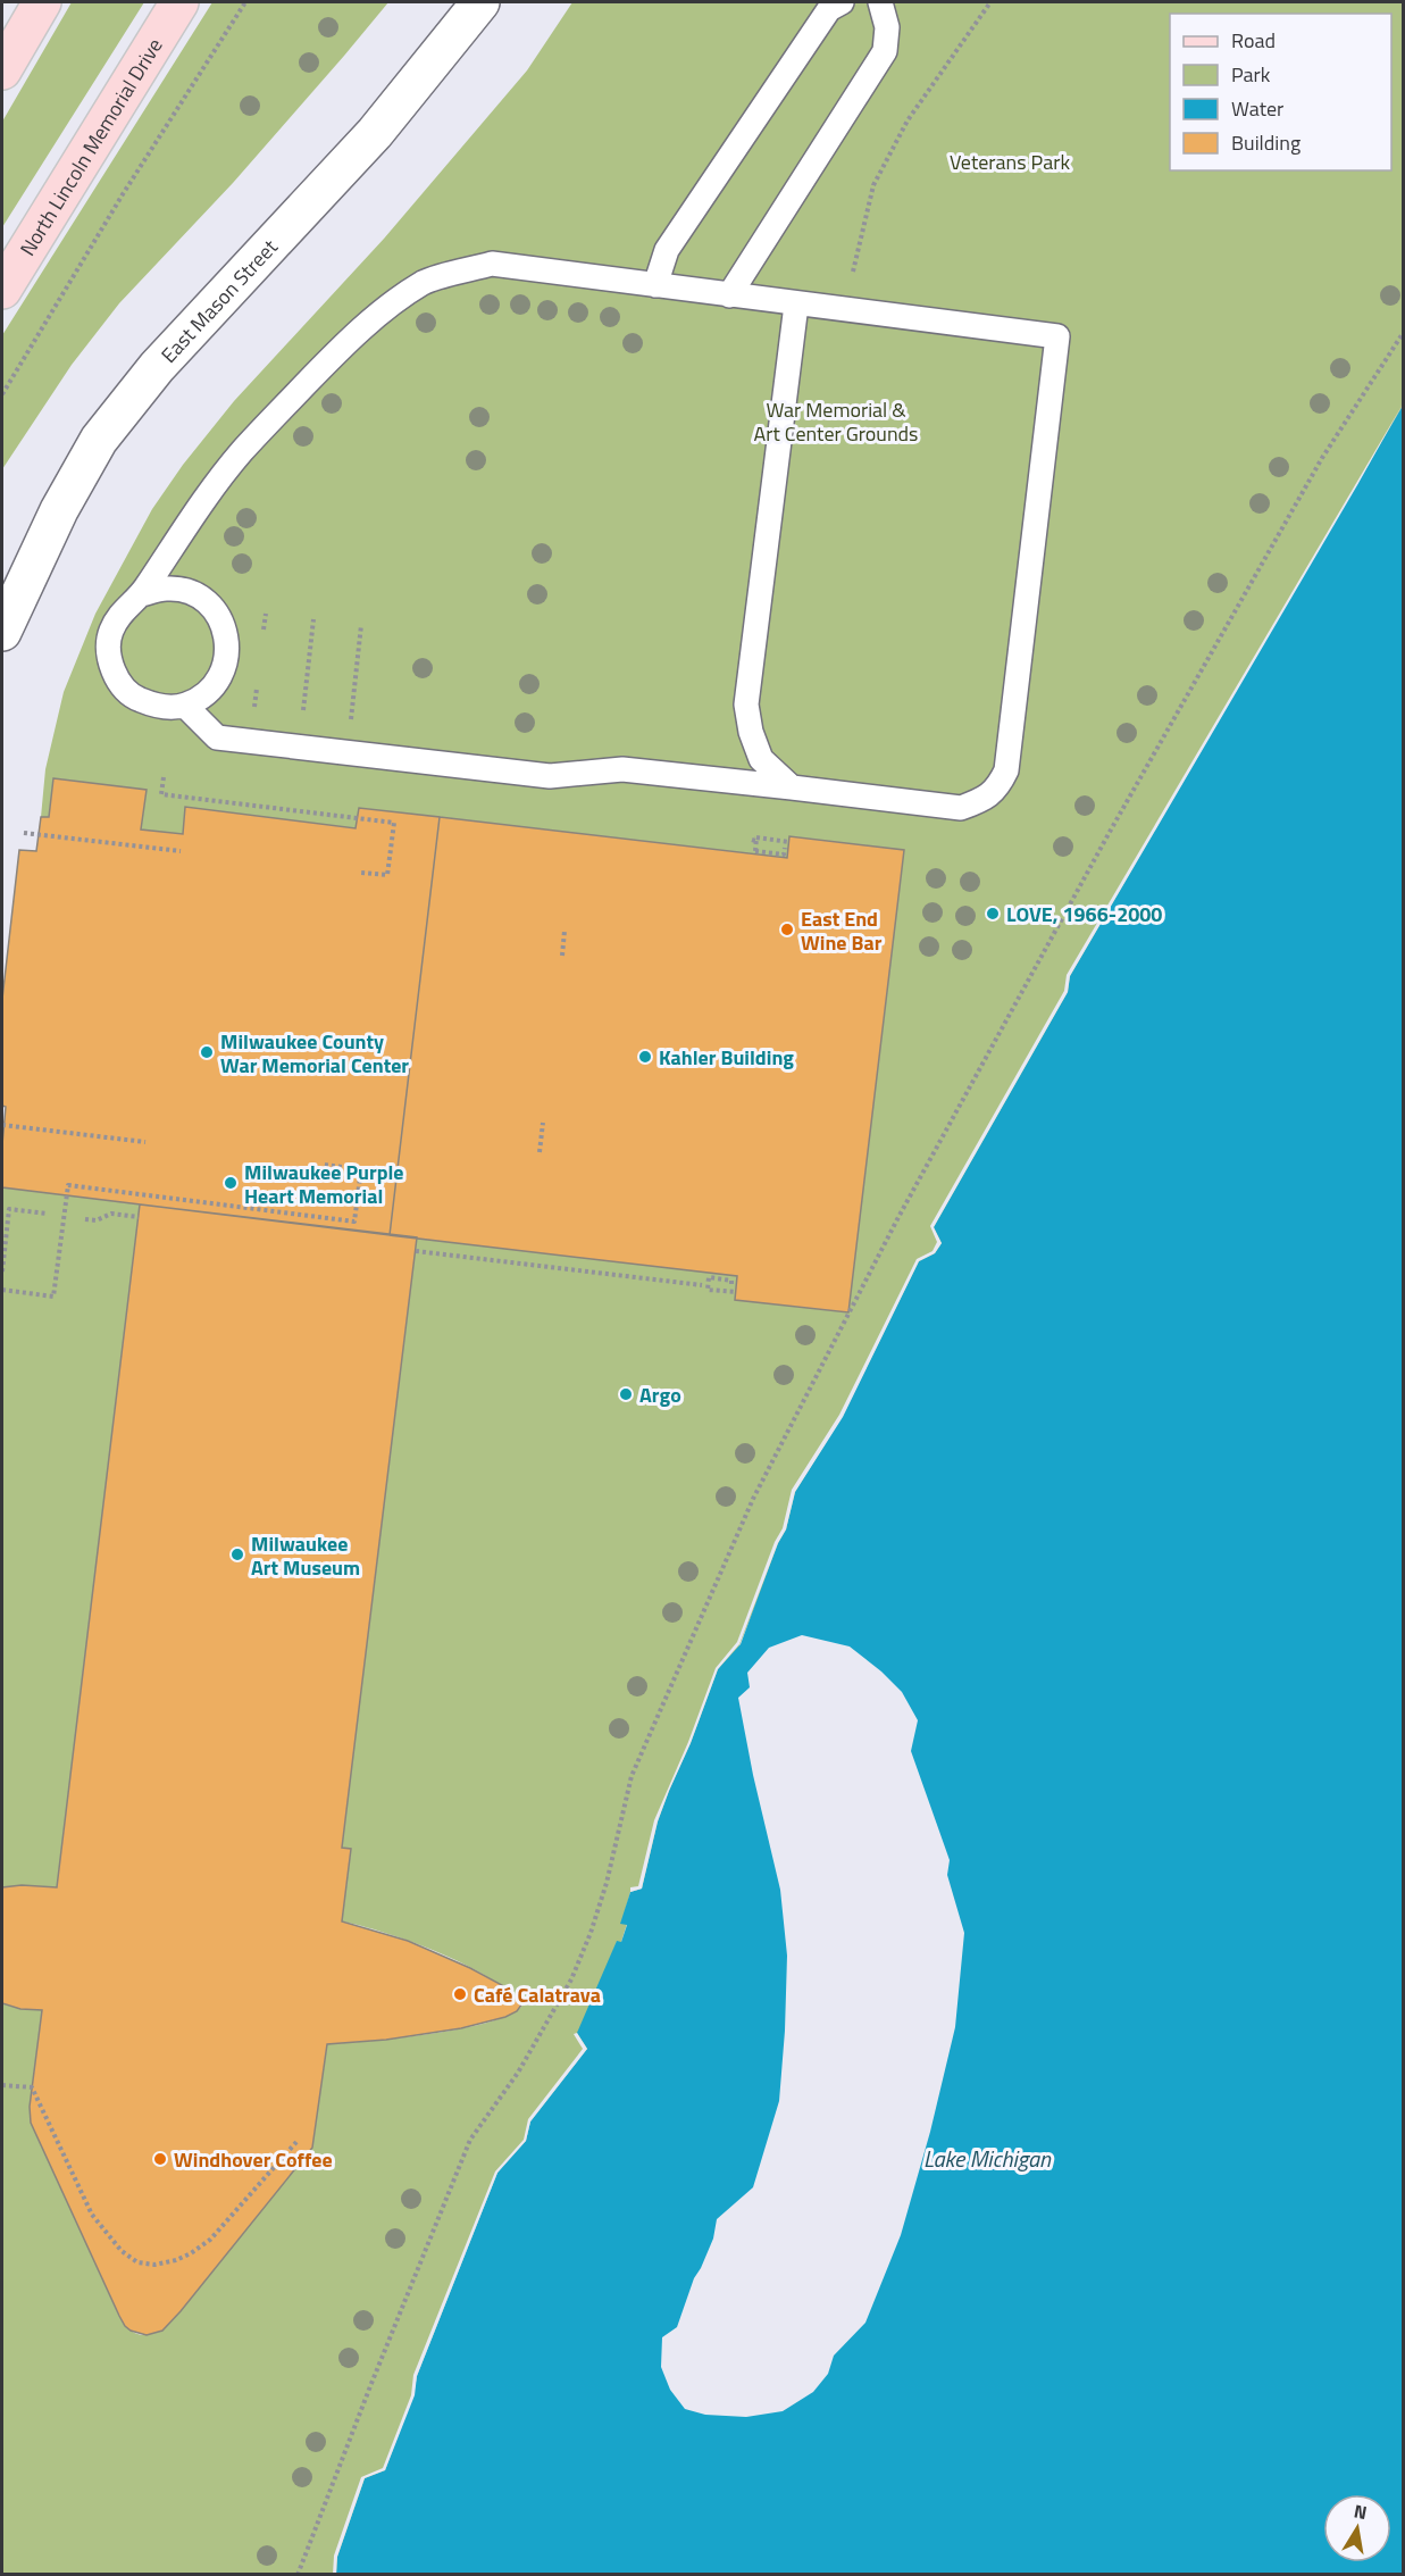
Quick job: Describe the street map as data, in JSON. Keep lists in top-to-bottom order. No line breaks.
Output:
{"streets":{"main road":["North Lincoln Memorial Drive"],"street":["East Mason Street"]},"water":["Lake Michigan"],"parks":["Veterans Park","War Memorial & Art Center Grounds"],"places":["LOVE, 1966-2000","East End Wine Bar","Milwaukee County War Memorial Center","Kahler Building","Milwaukee Purple Heart Memorial","Argo","Milwaukee Art Museum","Café Calatrava","Windhover Coffee"],"legend":["Road","Park","Water","Building"],"north":"top"}
